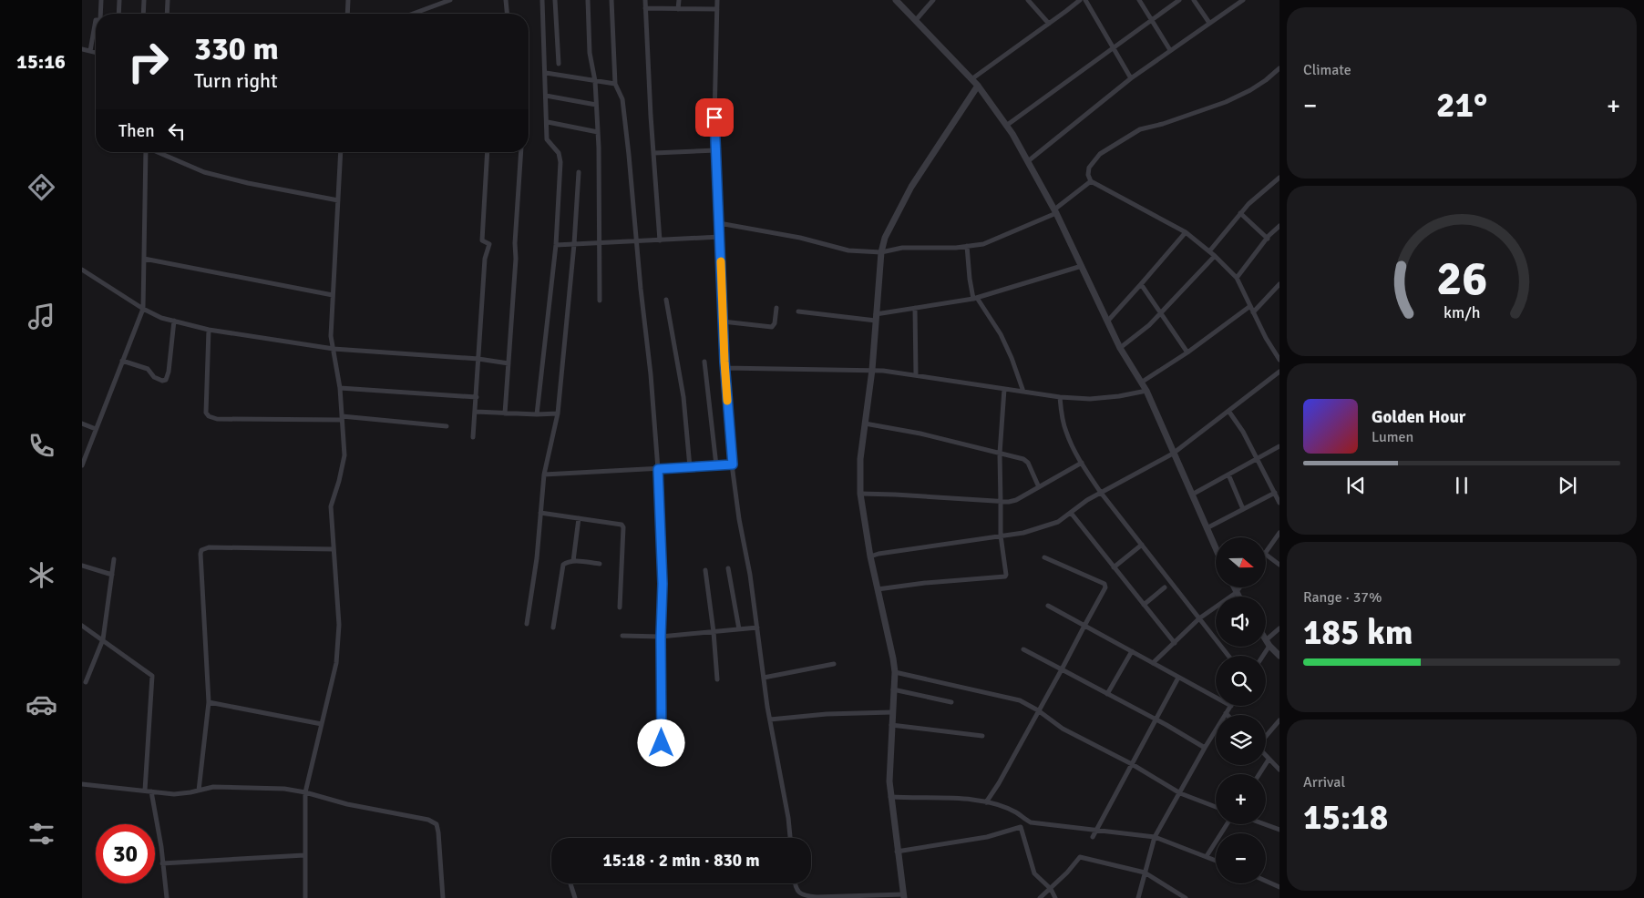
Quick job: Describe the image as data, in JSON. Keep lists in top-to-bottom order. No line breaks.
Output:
{"north":"right","page":{"tabs":"15:16","tile":["Climate",["Range · 37%","185 km"],["Arrival","15:18"]],"turn":["330 m","Turn right"],"heat":["−","21°","+"],"then":"Then","song":["Golden Hour","Lumen"],"map_buttons":["+","−"],"limit":"30","trip":"15:18 · 2 min · 830 m","gauge":["26","km/h"]}}
